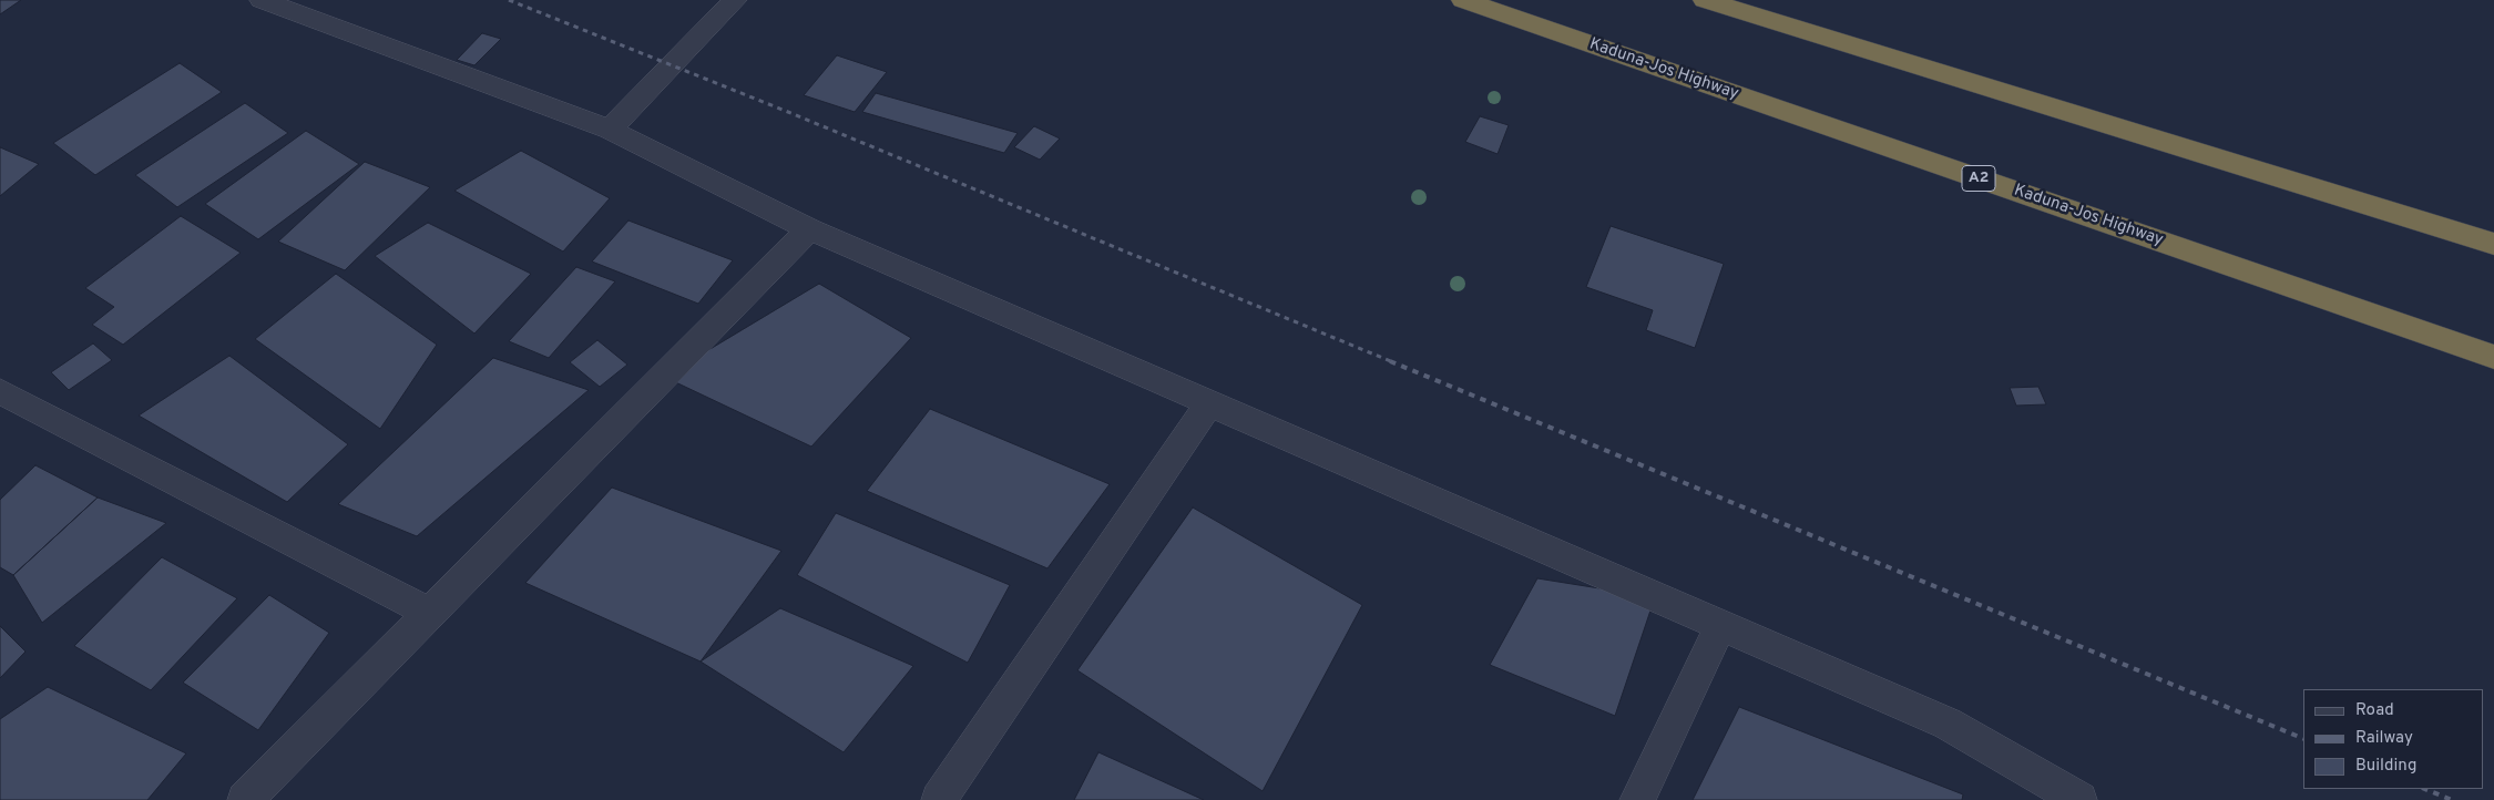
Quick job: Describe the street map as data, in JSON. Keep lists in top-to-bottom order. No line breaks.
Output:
{"streets":{"highway":["Kaduna-Jos Highway","A2"]},"legend":["Road","Railway","Building"]}
